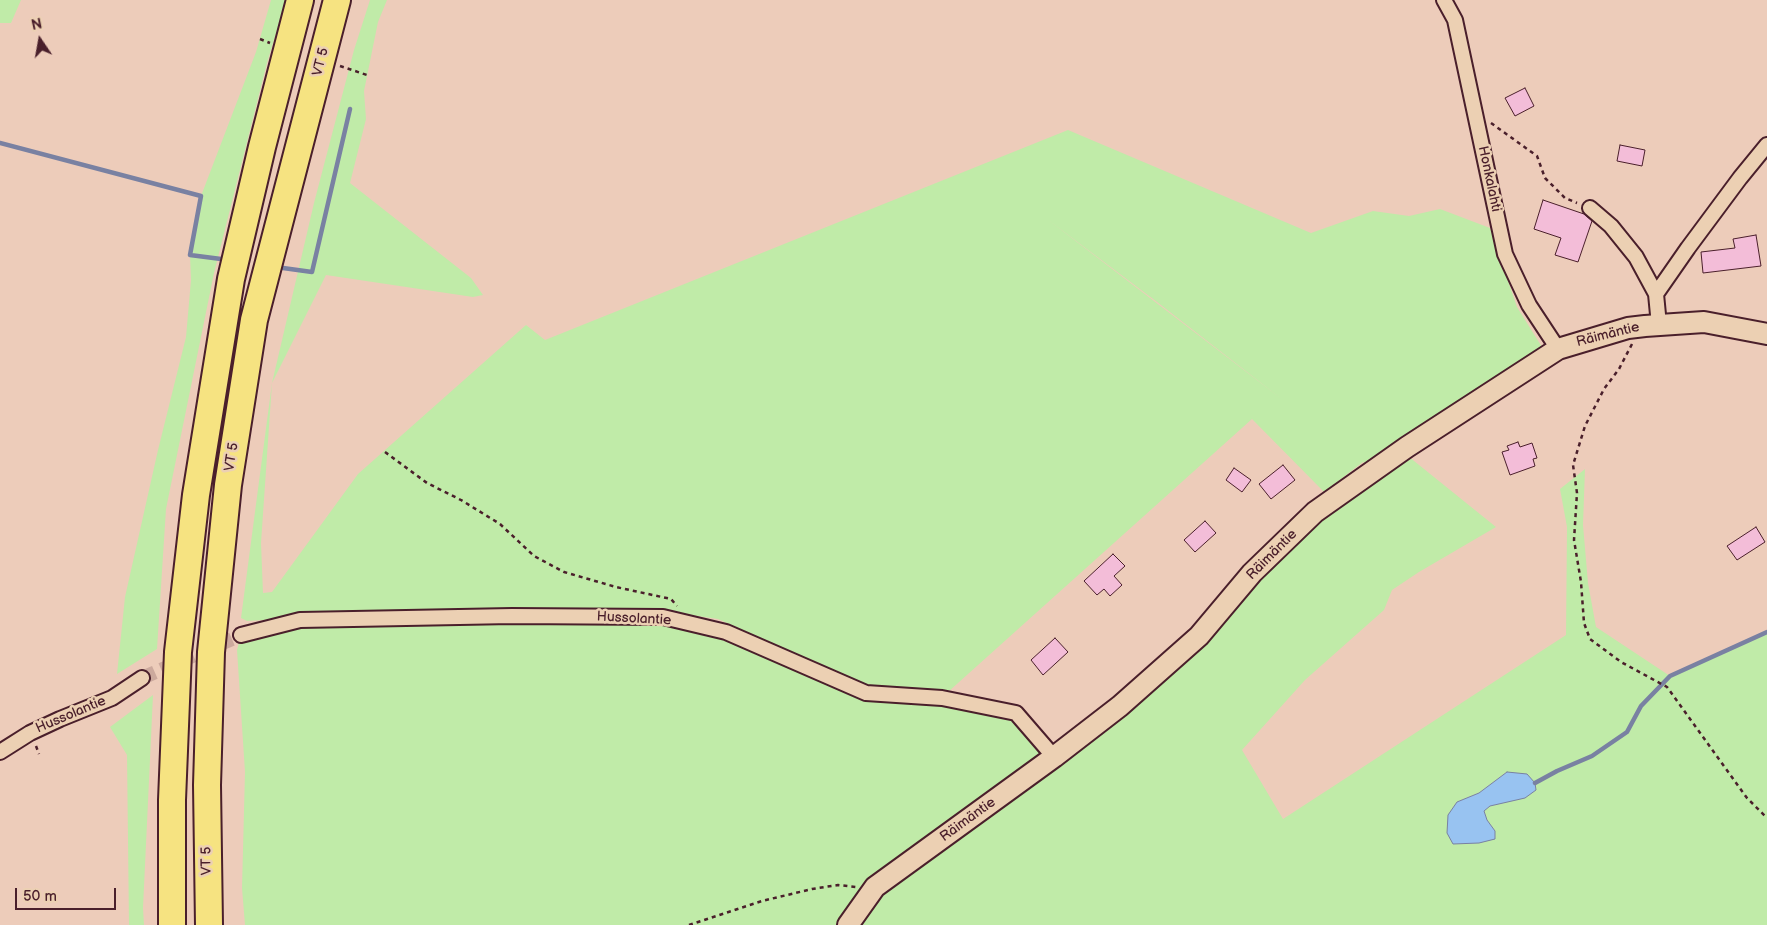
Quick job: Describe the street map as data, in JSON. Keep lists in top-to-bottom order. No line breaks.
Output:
{"streets":{"highway":["VT 5"],"street":["Honkalahti","Räimäntie","Hussolantie"]},"crossings":[["Honkalahti","Räimäntie"],["Räimäntie","Hussolantie"]],"scale_bar":"50 m","north":"top"}
